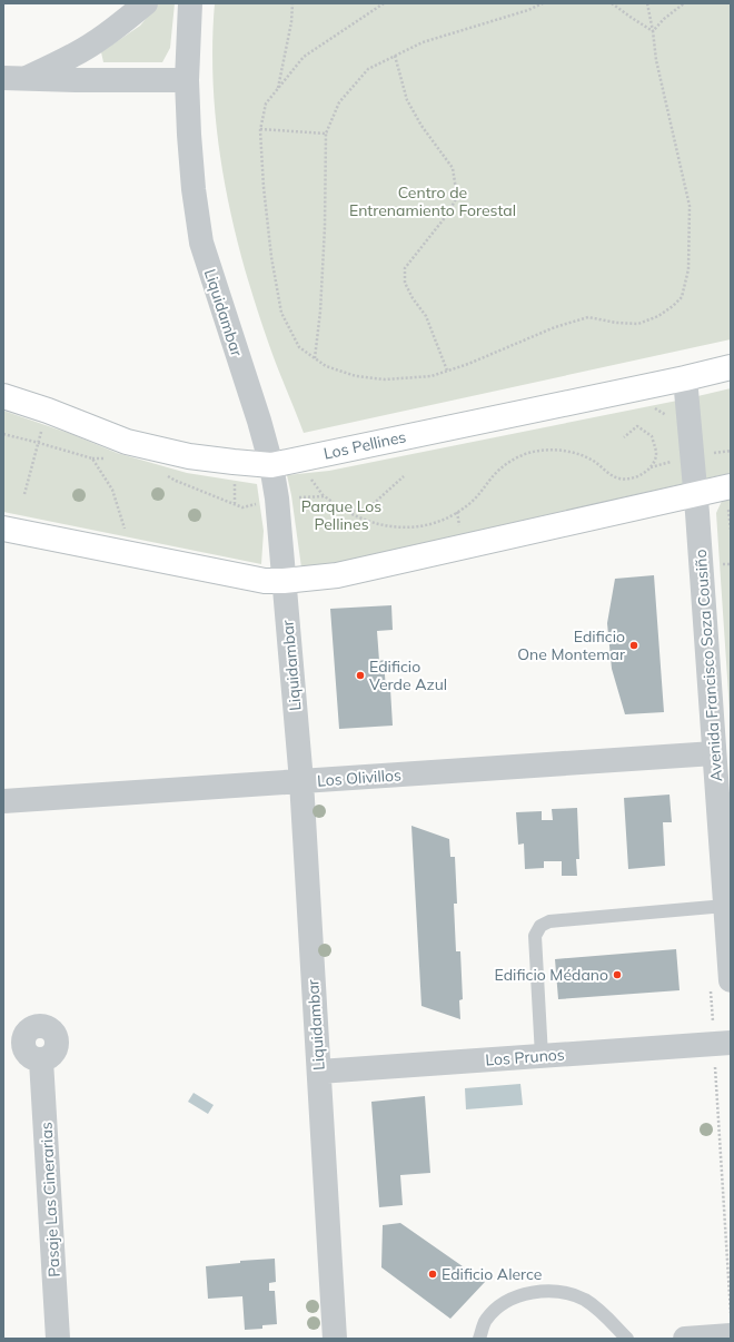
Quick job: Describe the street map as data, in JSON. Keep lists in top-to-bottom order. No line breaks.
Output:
{"streets":{"main road":["Los Pellines"],"street":["Liquidambar","Avenida Francisco Soza Cousiño","Los Olivillos","Los Prunos","Pasaje Las Cinerarias"]},"crossings":[["Liquidambar","Los Pellines"],["Liquidambar","Los Olivillos"],["Liquidambar","Los Prunos"],["Los Pellines","Avenida Francisco Soza Cousiño"],["Avenida Francisco Soza Cousiño","Los Olivillos"]],"parks":["Centro de Entrenamiento Forestal","Parque Los Pellines"],"places":["Edificio One Montemar","Edificio Verde Azul","Edificio Médano","Edificio Alerce"]}
